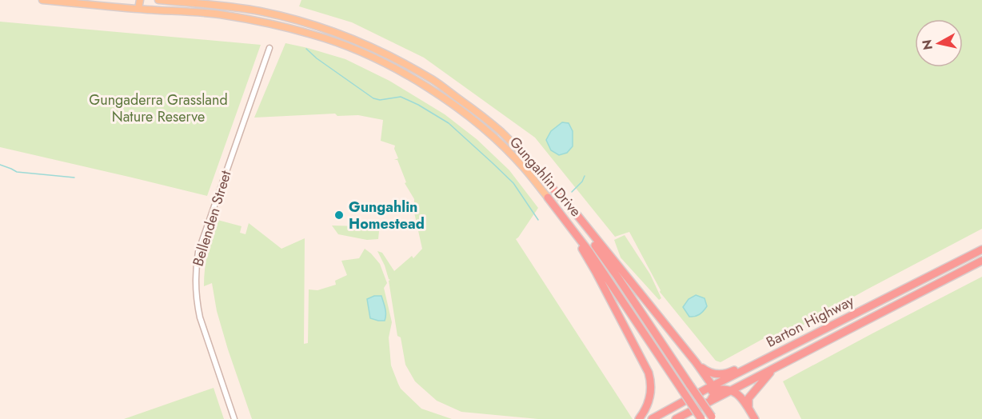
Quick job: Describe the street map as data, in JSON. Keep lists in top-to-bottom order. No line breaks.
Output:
{"streets":{"highway":["Gungahlin Drive","Barton Highway"],"street":["Bellenden Street"]},"parks":["Gungaderra Grassland Nature Reserve"],"places":["Gungahlin Homestead"],"north":"left"}
